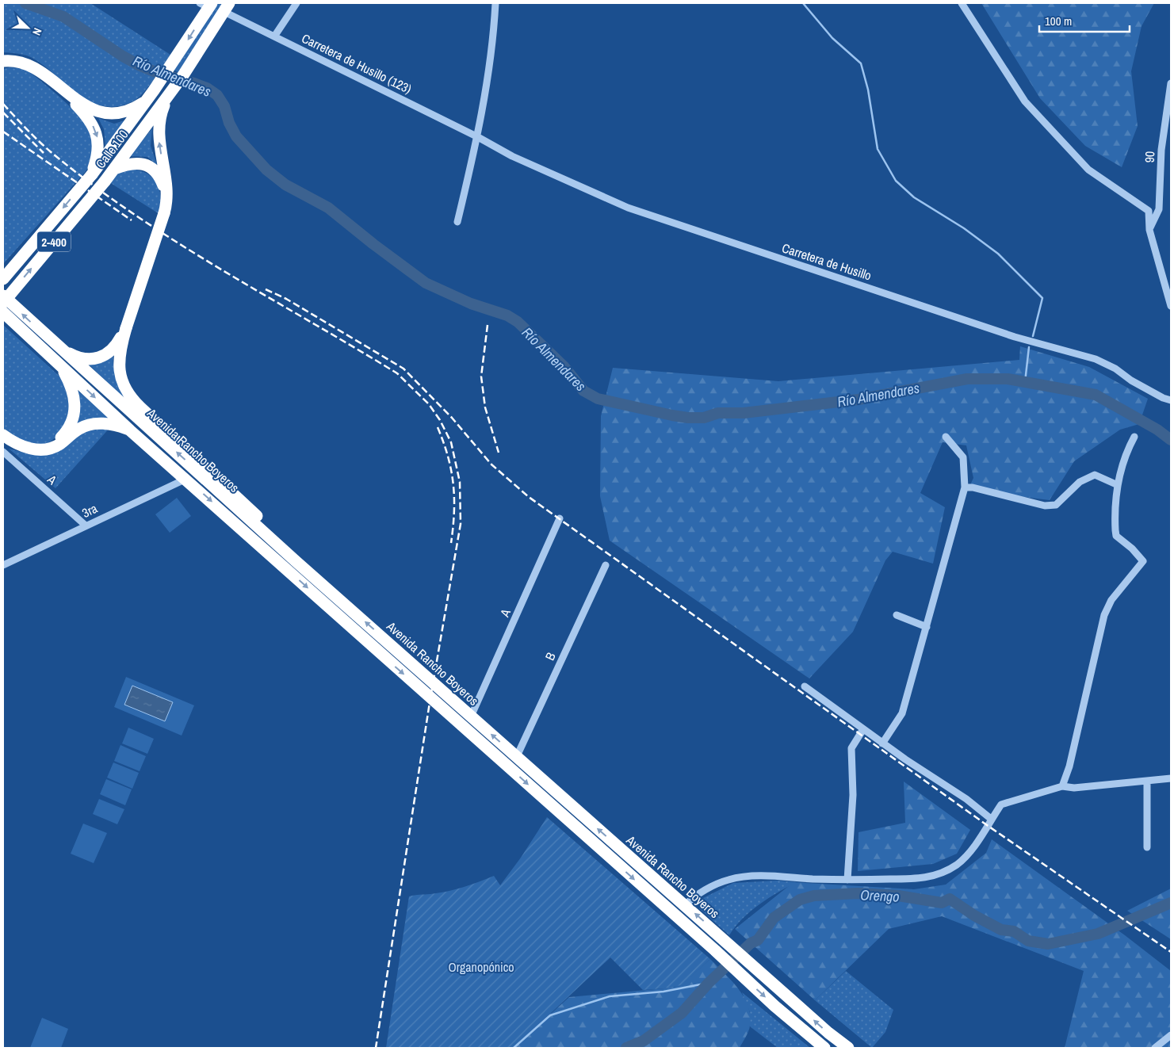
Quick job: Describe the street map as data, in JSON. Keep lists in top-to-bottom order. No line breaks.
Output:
{"streets":{"highway":["Calle 100","2-400","Avenida Rancho Boyeros"],"street":["Carretera de Husillo (123)","90","Carretera de Husillo","A","3ra","B"]},"crossings":[["Carretera de Husillo (123)","Calle 100"],["Carretera de Husillo (123)","Carretera de Husillo"],["Avenida Rancho Boyeros","A"],["Avenida Rancho Boyeros","3ra"],["Avenida Rancho Boyeros","B"],["A","3ra"]],"water":["Río Almendares","Orengo"],"parks":["Organopónico"],"scale_bar":"100 m","north":"bottom right"}
